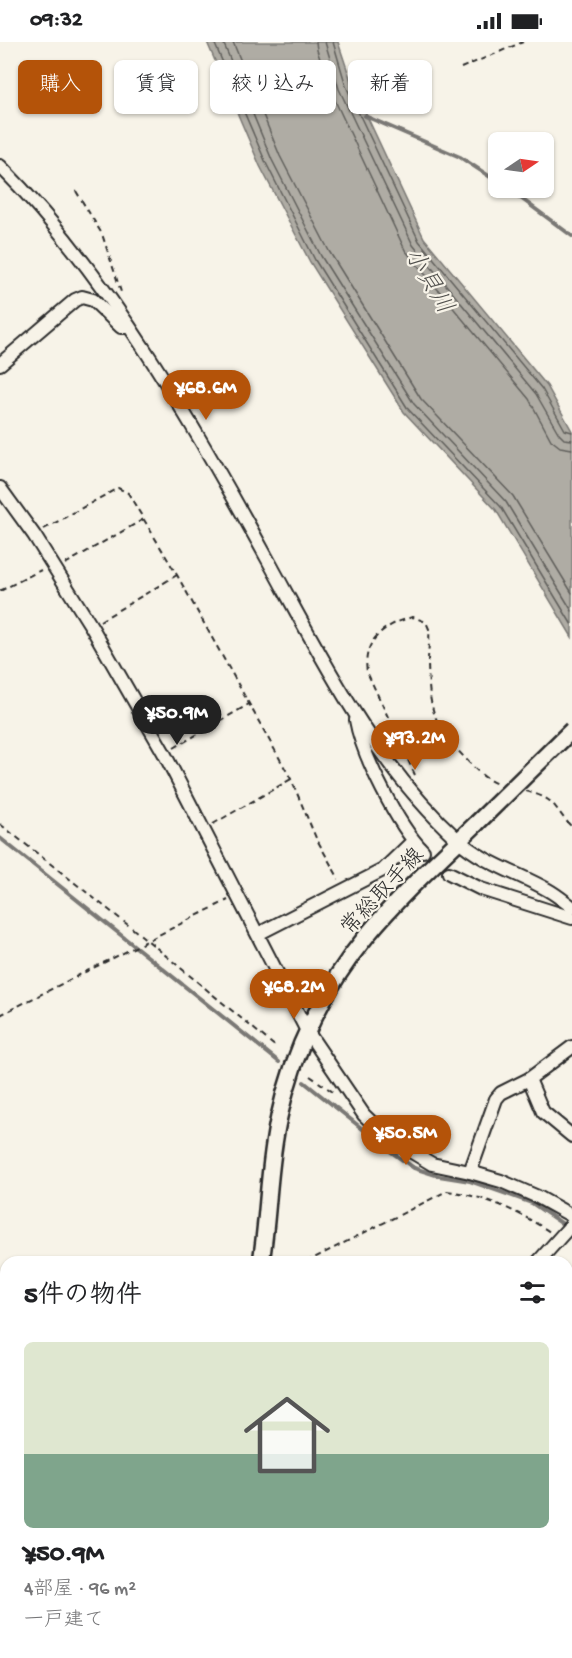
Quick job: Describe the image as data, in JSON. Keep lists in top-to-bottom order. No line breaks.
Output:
{"streets":{"main road":["常総取手線"]},"water":["小貝川"],"north":"right","page":{"status":"09:32","chip":["購入","賃貸","絞り込み","新着"],"price":["¥68.6M","¥50.9M","¥93.2M","¥68.2M","¥50.5M"],"heading":"5件の物件","list":[{"name":"¥50.9M","note":"4部屋 · 96 m² · 一戸建て"}]}}
